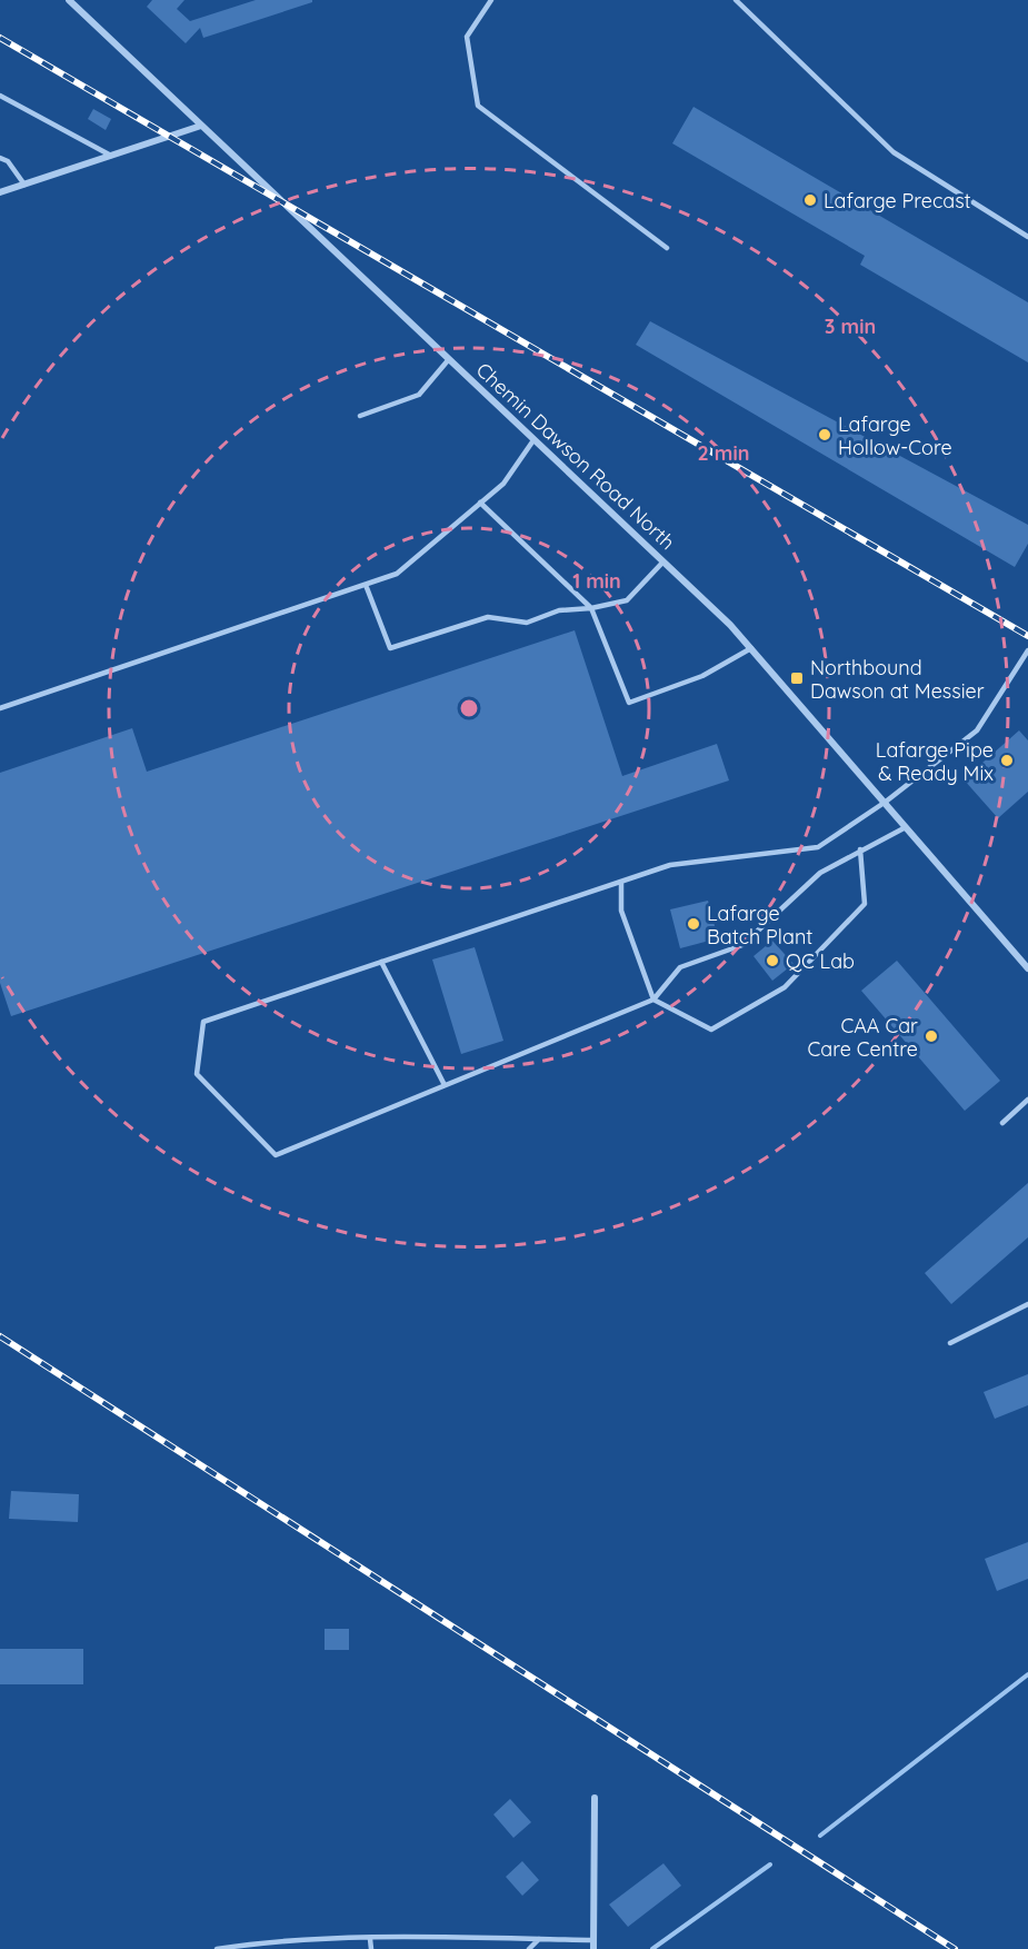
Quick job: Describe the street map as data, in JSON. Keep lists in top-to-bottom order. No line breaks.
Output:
{"streets":{"street":["Chemin Dawson Road North"]},"places":{"other":["Lafarge Precast","Lafarge Hollow-Core","Lafarge Pipe & Ready Mix","Lafarge Batch Plant","QC Lab","CAA Car Care Centre"],"transit":["Northbound Dawson at Messier"]},"rings":["3 min","2 min","1 min"]}
